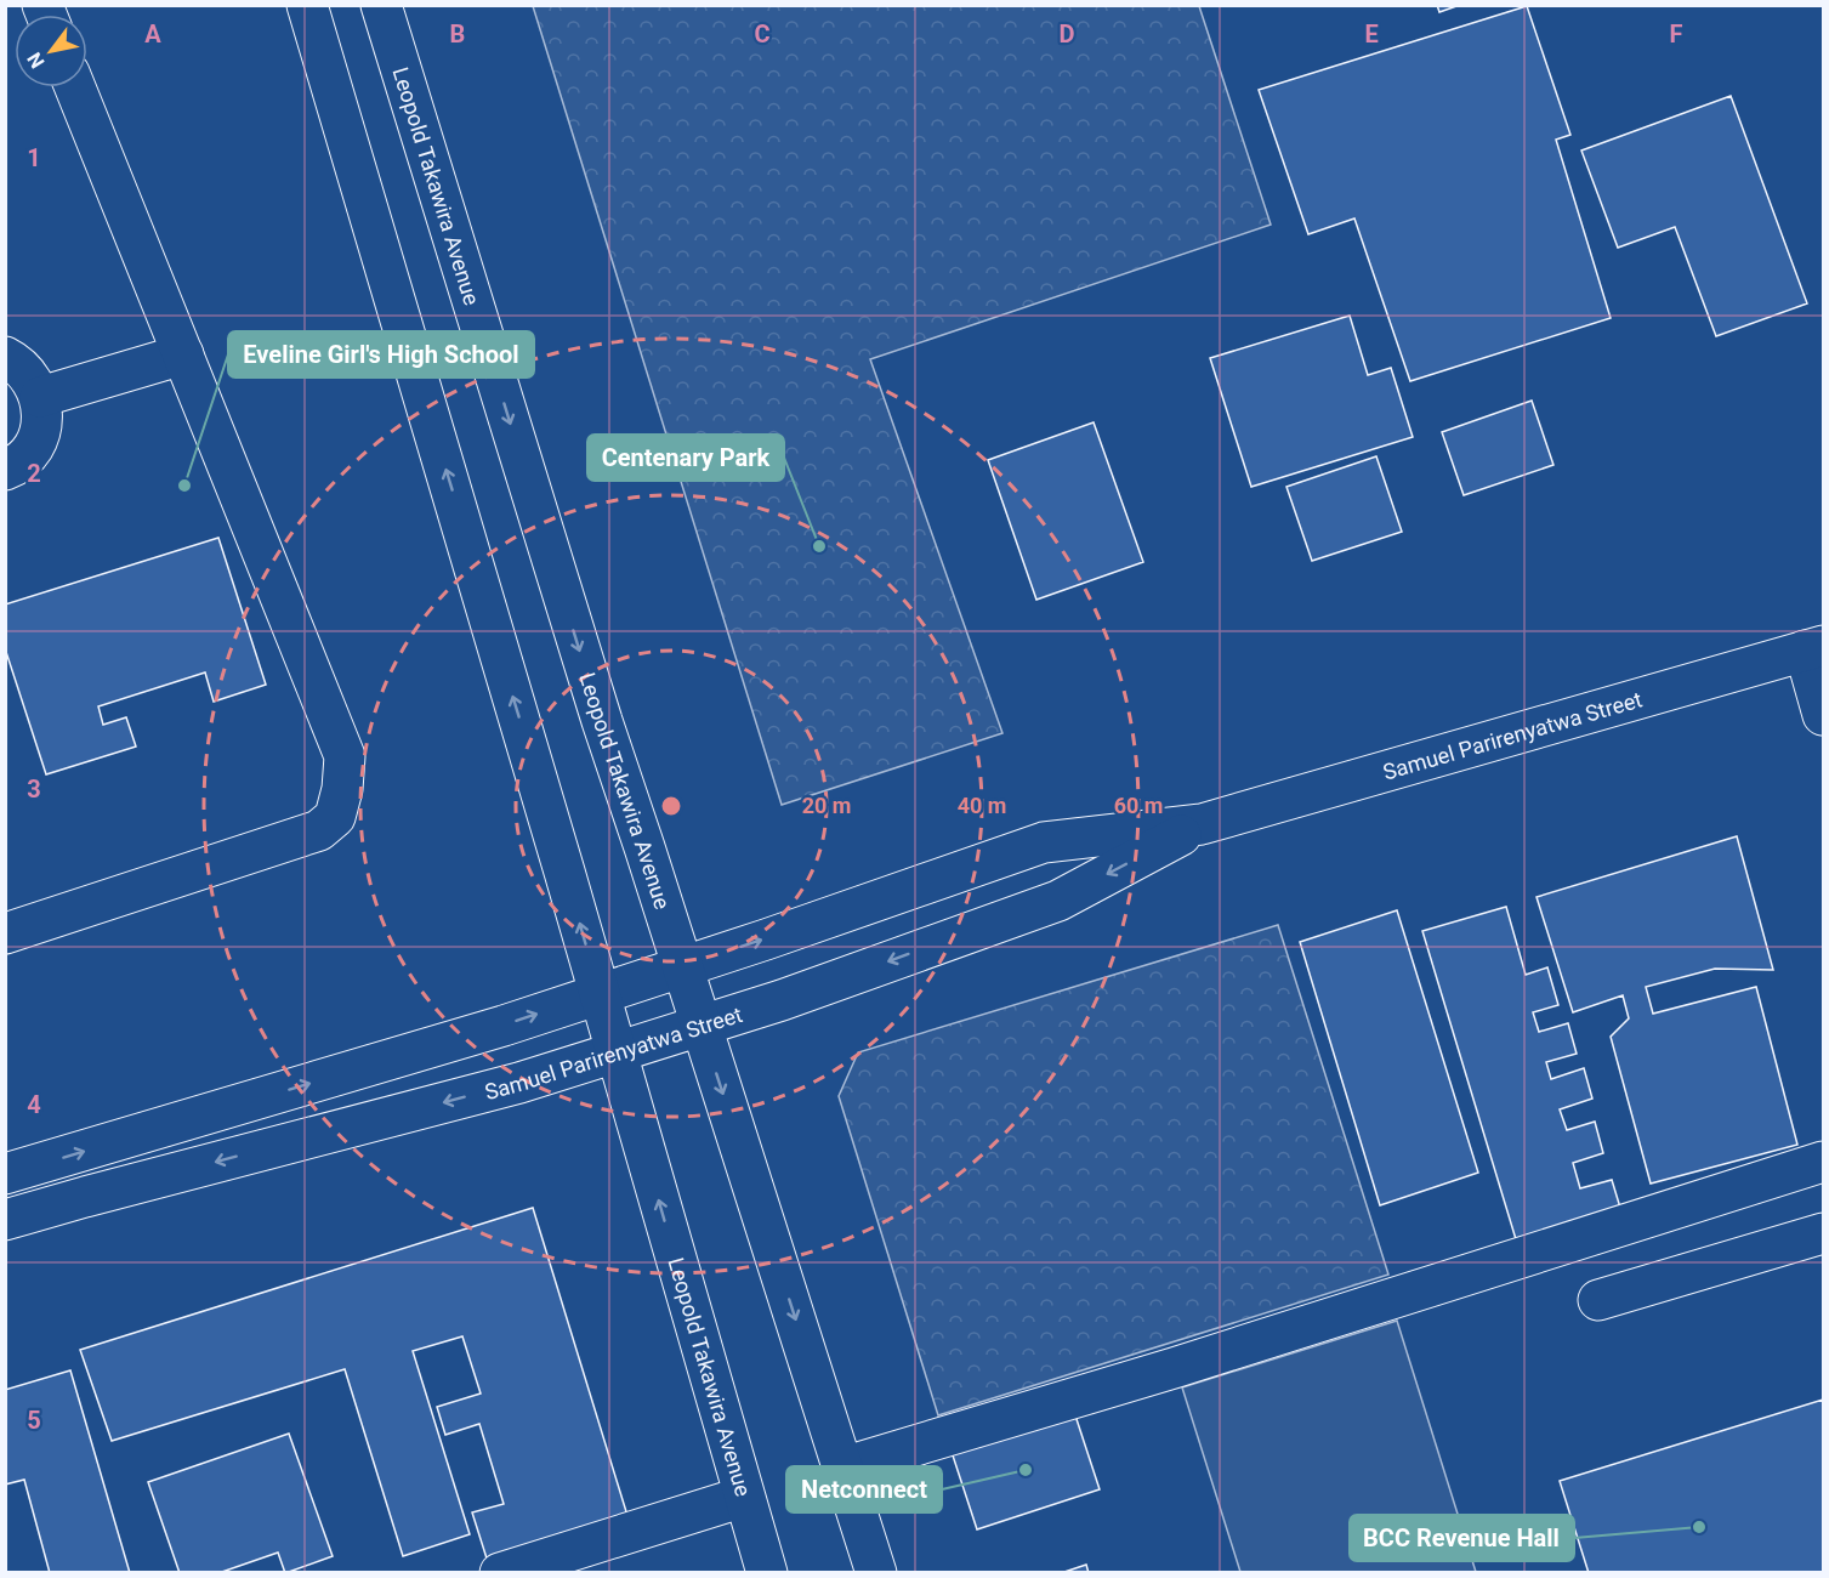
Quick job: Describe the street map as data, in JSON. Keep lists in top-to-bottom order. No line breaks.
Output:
{"streets":{"main road":["Leopold Takawira Avenue","Samuel Parirenyatwa Street"]},"crossings":[["Leopold Takawira Avenue","Samuel Parirenyatwa Street"]],"places":["Eveline Girl's High School","Centenary Park","Netconnect","BCC Revenue Hall"],"north":"bottom left","grid":{"columns":["A","B","C","D","E","F"],"rows":["1","2","3","4","5"]},"rings":["20 m","40 m","60 m"]}
